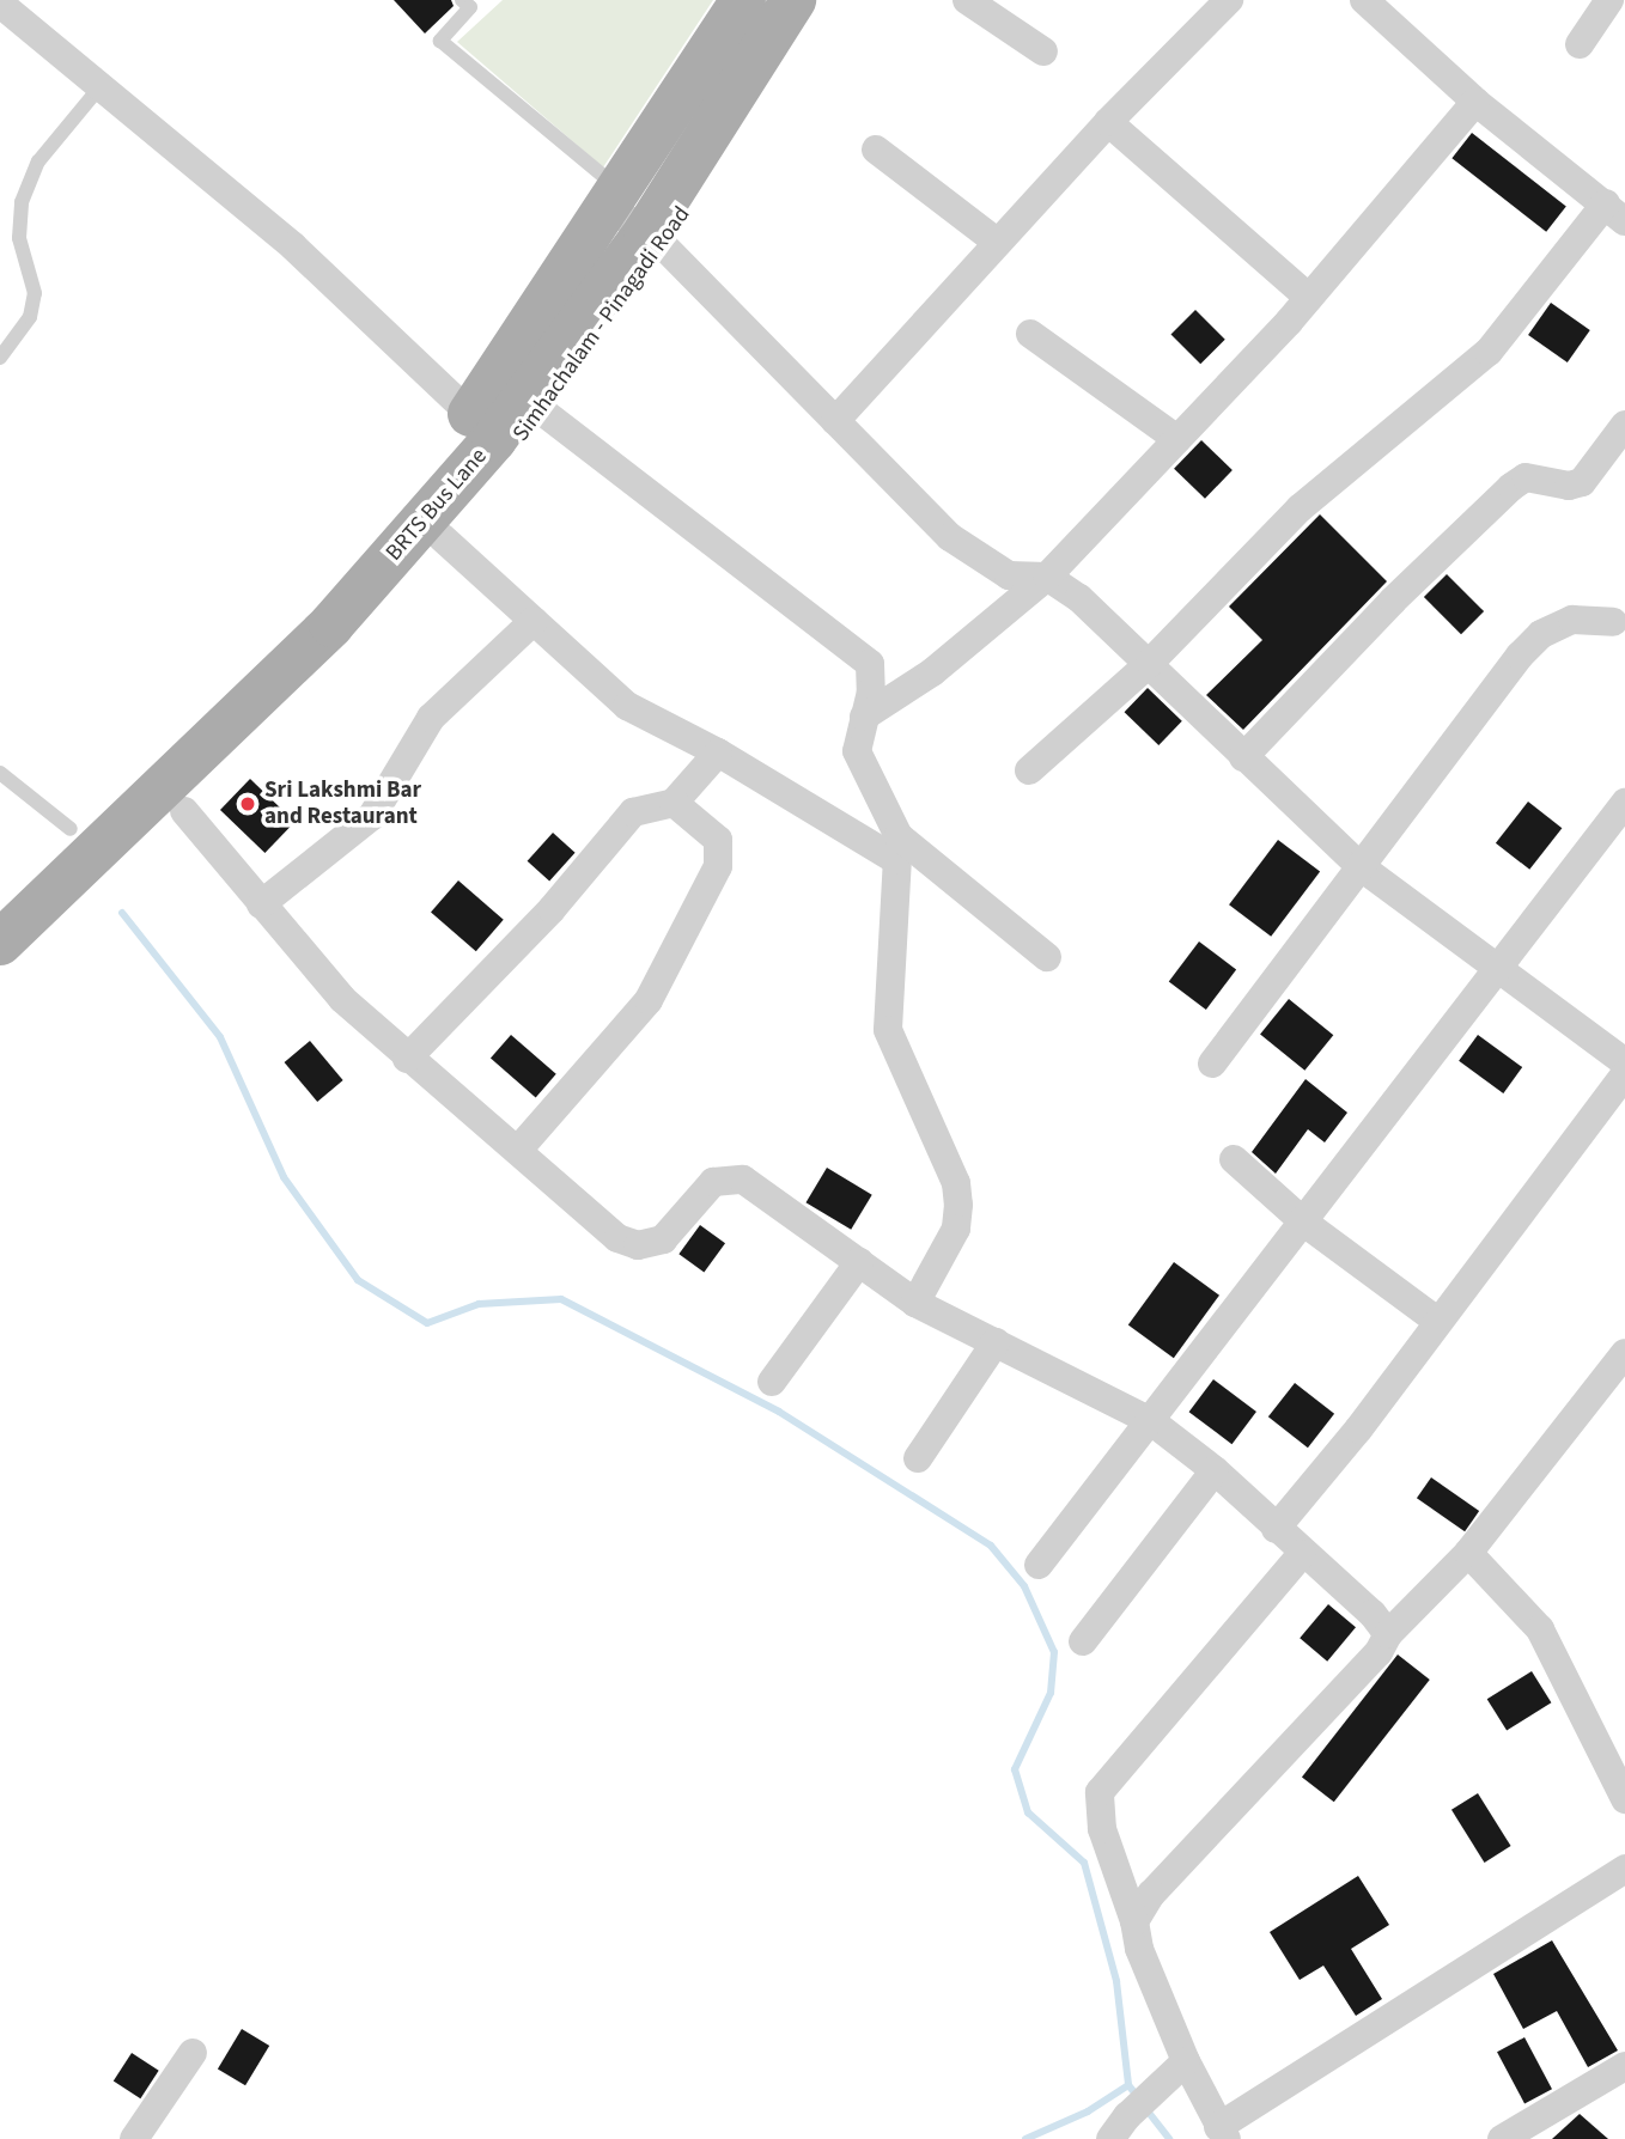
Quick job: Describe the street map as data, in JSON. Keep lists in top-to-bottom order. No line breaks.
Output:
{"streets":{"main road":["Simhachalam - Pinagadi Road","BRTS Bus Lane"]},"crossings":[["Simhachalam - Pinagadi Road","BRTS Bus Lane"]],"places":["Sri Lakshmi Bar and Restaurant"]}
